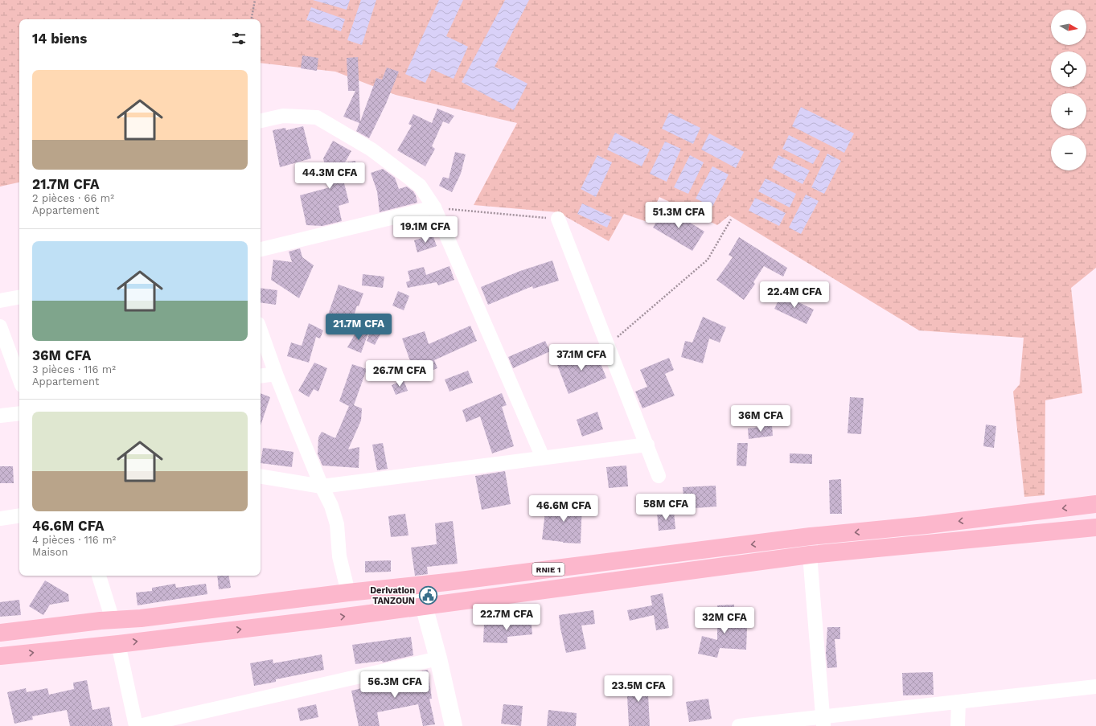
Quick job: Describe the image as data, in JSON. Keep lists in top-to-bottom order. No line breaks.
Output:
{"streets":{"highway":["RNIE 1"]},"places":{"public building":["Derivation TANZOUN"]},"north":"right","page":{"map_buttons":["+","−"],"heading":"14 biens","list":[{"name":"21.7M CFA","note":"2 pièces · 66 m² · Appartement"},{"name":"36M CFA","note":"3 pièces · 116 m² · Appartement"},{"name":"46.6M CFA","note":"4 pièces · 116 m² · Maison"}],"price":["44.3M CFA","51.3M CFA","19.1M CFA","22.4M CFA","21.7M CFA","37.1M CFA","26.7M CFA","36M CFA","58M CFA","46.6M CFA","22.7M CFA","32M CFA","56.3M CFA","23.5M CFA"]}}
